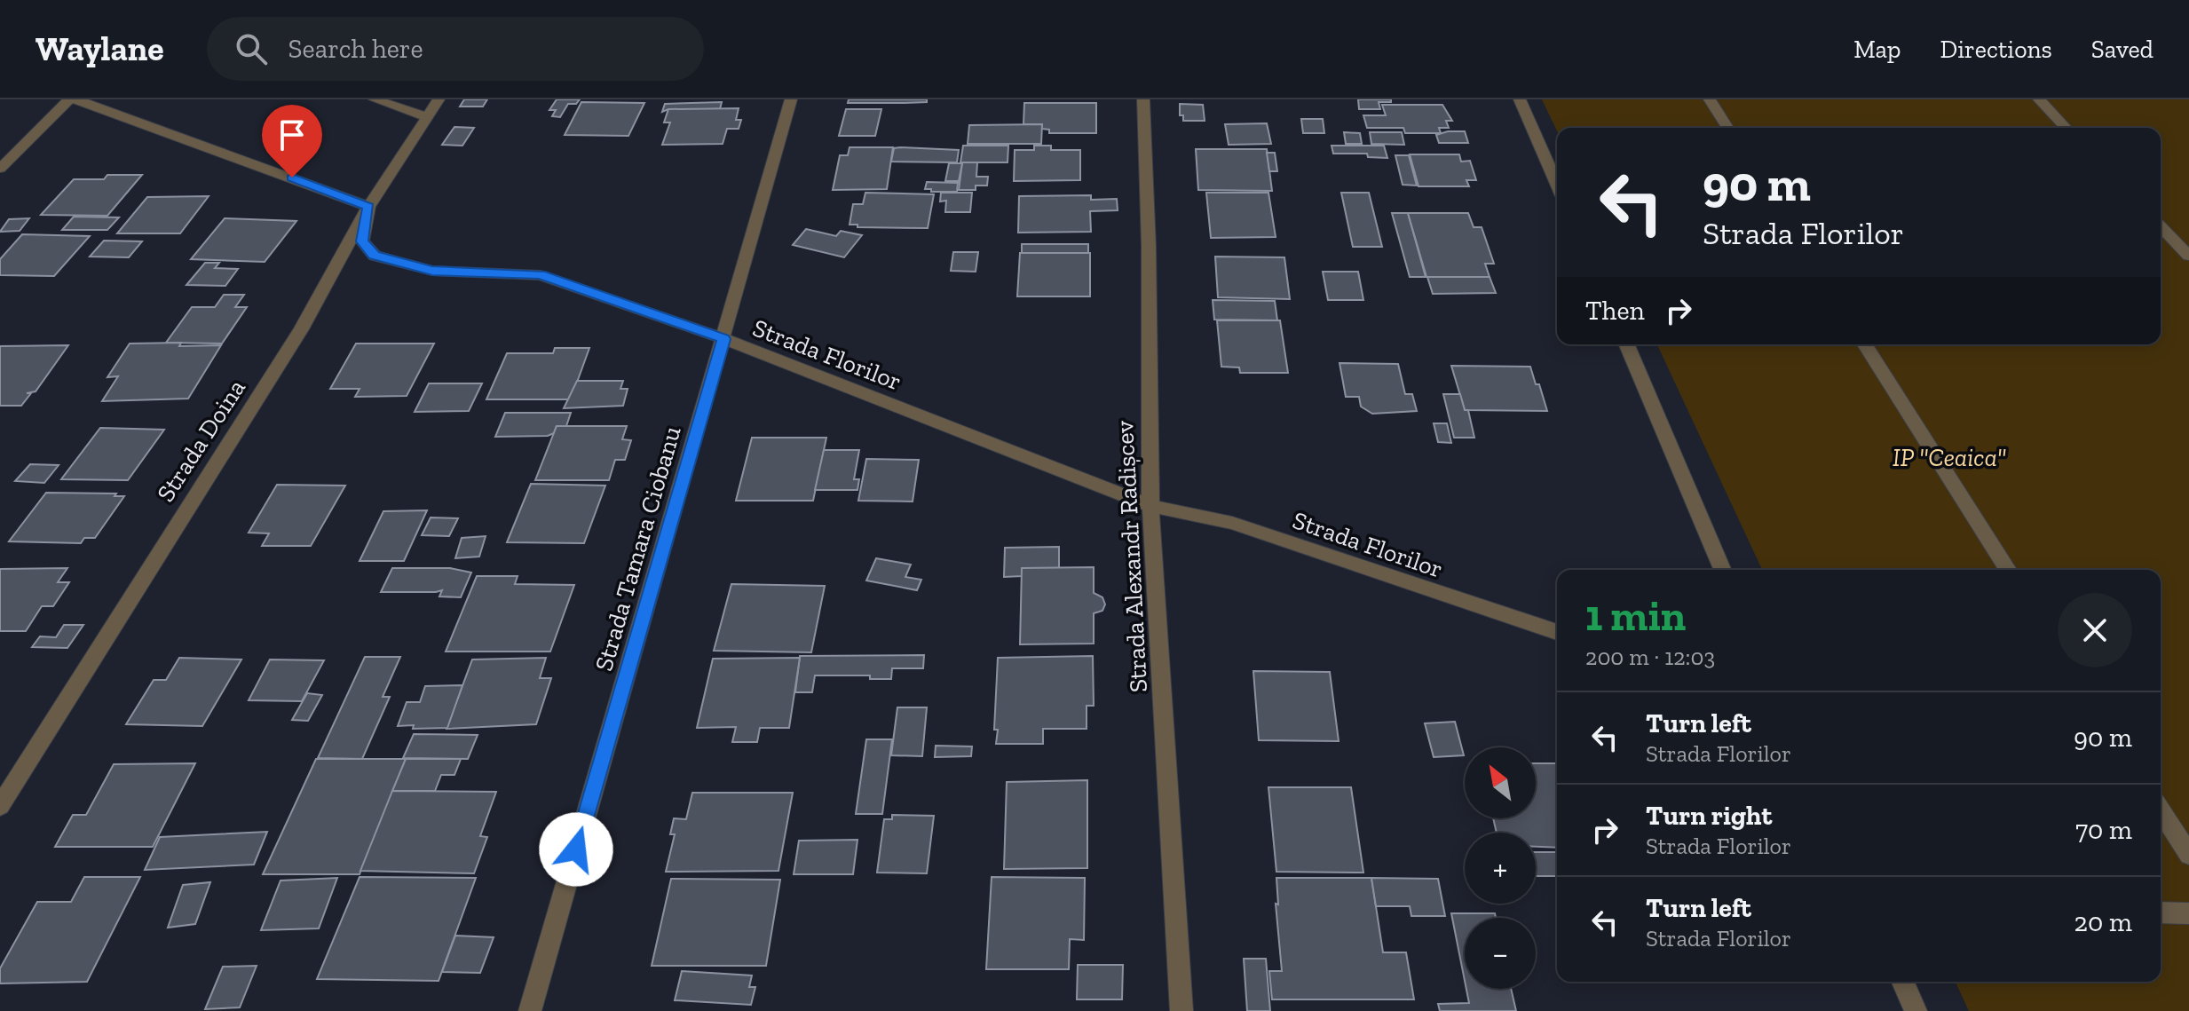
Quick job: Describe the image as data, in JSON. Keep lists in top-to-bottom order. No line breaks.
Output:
{"streets":{"street":["Strada Florilor","Strada Doina","Strada Tamara Ciobanu","Strada Alexandr Radișcev"]},"crossings":[["Strada Florilor","Strada Doina"],["Strada Florilor","Strada Tamara Ciobanu"],["Strada Florilor","Strada Alexandr Radișcev"]],"parks":["IP \"Ceaica\""],"north":"top left","page":{"header":"Waylane","search":"Search here","nav":["Map","Directions","Saved"],"turn":["90 m","Strada Florilor"],"then":"Then","heading":["1 min","200 m · 12:03"],"list":[{"name":"Turn left","note":"Strada Florilor","value":"90 m"},{"name":"Turn right","note":"Strada Florilor","value":"70 m"},{"name":"Turn left","note":"Strada Florilor","value":"20 m"}],"map_buttons":["+","−"]}}
